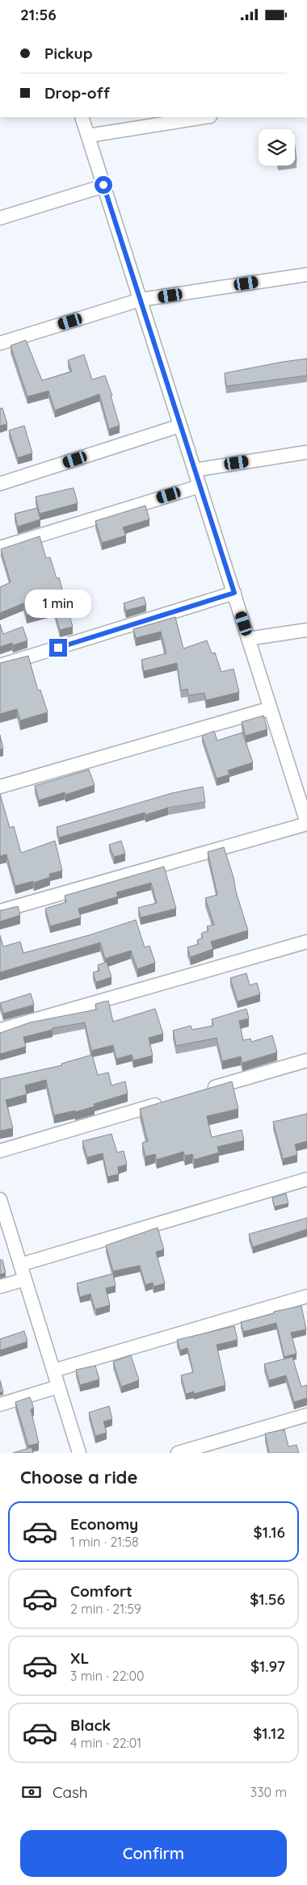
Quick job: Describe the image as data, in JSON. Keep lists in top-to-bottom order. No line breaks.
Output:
{"page":{"status":"21:56","banner":["Pickup","Drop-off"],"bubble":"1 min","heading":"Choose a ride","list":[{"name":"Economy","note":"1 min · 21:58","value":"$1.16"},{"name":"Comfort","note":"2 min · 21:59","value":"$1.56"},{"name":"XL","note":"3 min · 22:00","value":"$1.97"},{"name":"Black","note":"4 min · 22:01","value":"$1.12"}],"pay":["Cash","330 m"],"buttons":"Confirm"}}
